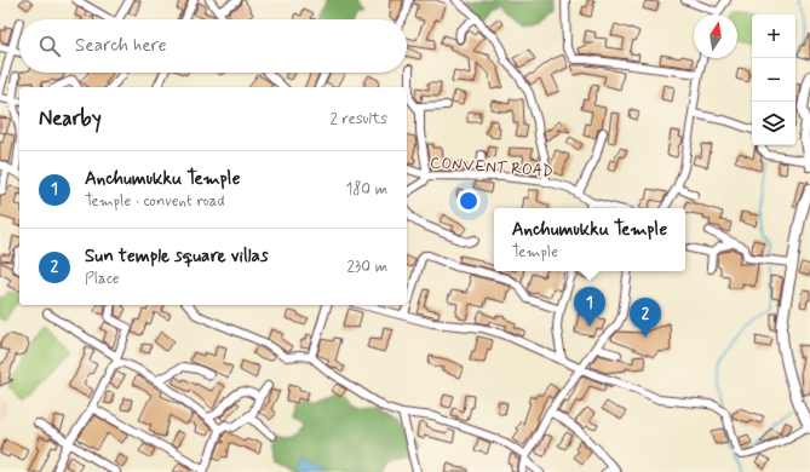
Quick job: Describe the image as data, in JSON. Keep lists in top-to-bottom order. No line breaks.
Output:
{"streets":{"street":["CONVENT ROAD"]},"north":"top","page":{"map_buttons":["+","−"],"search":"Search here","heading":["Nearby","2 results"],"list":[{"mark":"1","name":"Anchumukku Temple","note":"Temple · convent road","value":"180 m"},{"mark":"2","name":"Sun temple square villas","note":"Place","value":"230 m"}],"popup":["Anchumukku Temple","Temple"],"pins":["1","2"]}}
